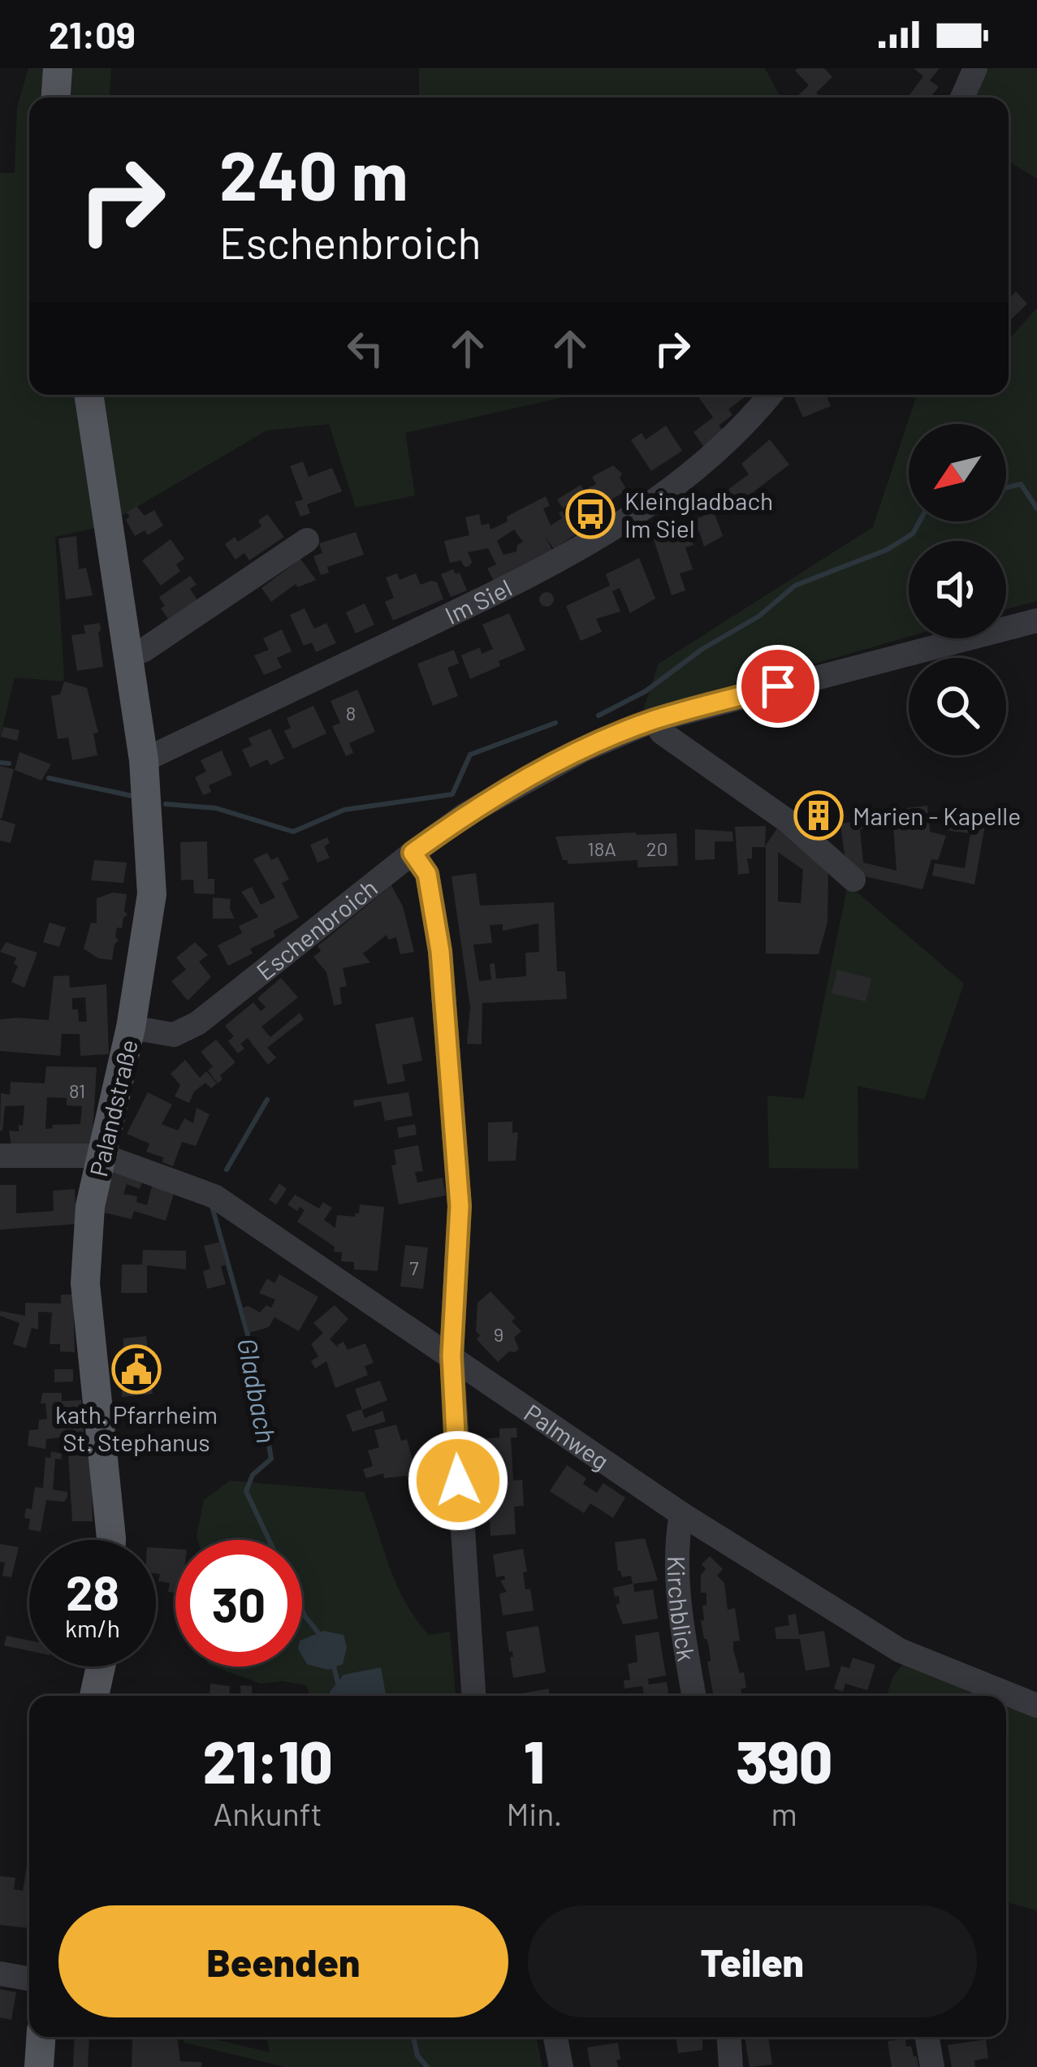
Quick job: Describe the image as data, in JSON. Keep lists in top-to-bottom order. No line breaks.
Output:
{"streets":{"main road":["Palandstraße"],"street":["Im Siel","Eschenbroich","Palmweg","Kirchblick"]},"crossings":[["Im Siel","Palandstraße"],["Eschenbroich","Palandstraße"],["Palandstraße","Palmweg"],["Palmweg","Kirchblick"]],"water":["Gladbach"],"places":{"bus stop":["Kleingladbach Im Siel"],"building":["Marien - Kapelle"],"public building":["kath. Pfarrheim St. Stephanus"]},"house_numbers":["8","18A","20","81","7","9"],"north":"bottom left","page":{"status":"21:09","turn":["240 m","Eschenbroich"],"speed":"28 km/h","limit":"30","eta":["21:10","Ankunft","1","Min.","390","m"],"buttons":["Beenden","Teilen"]}}
